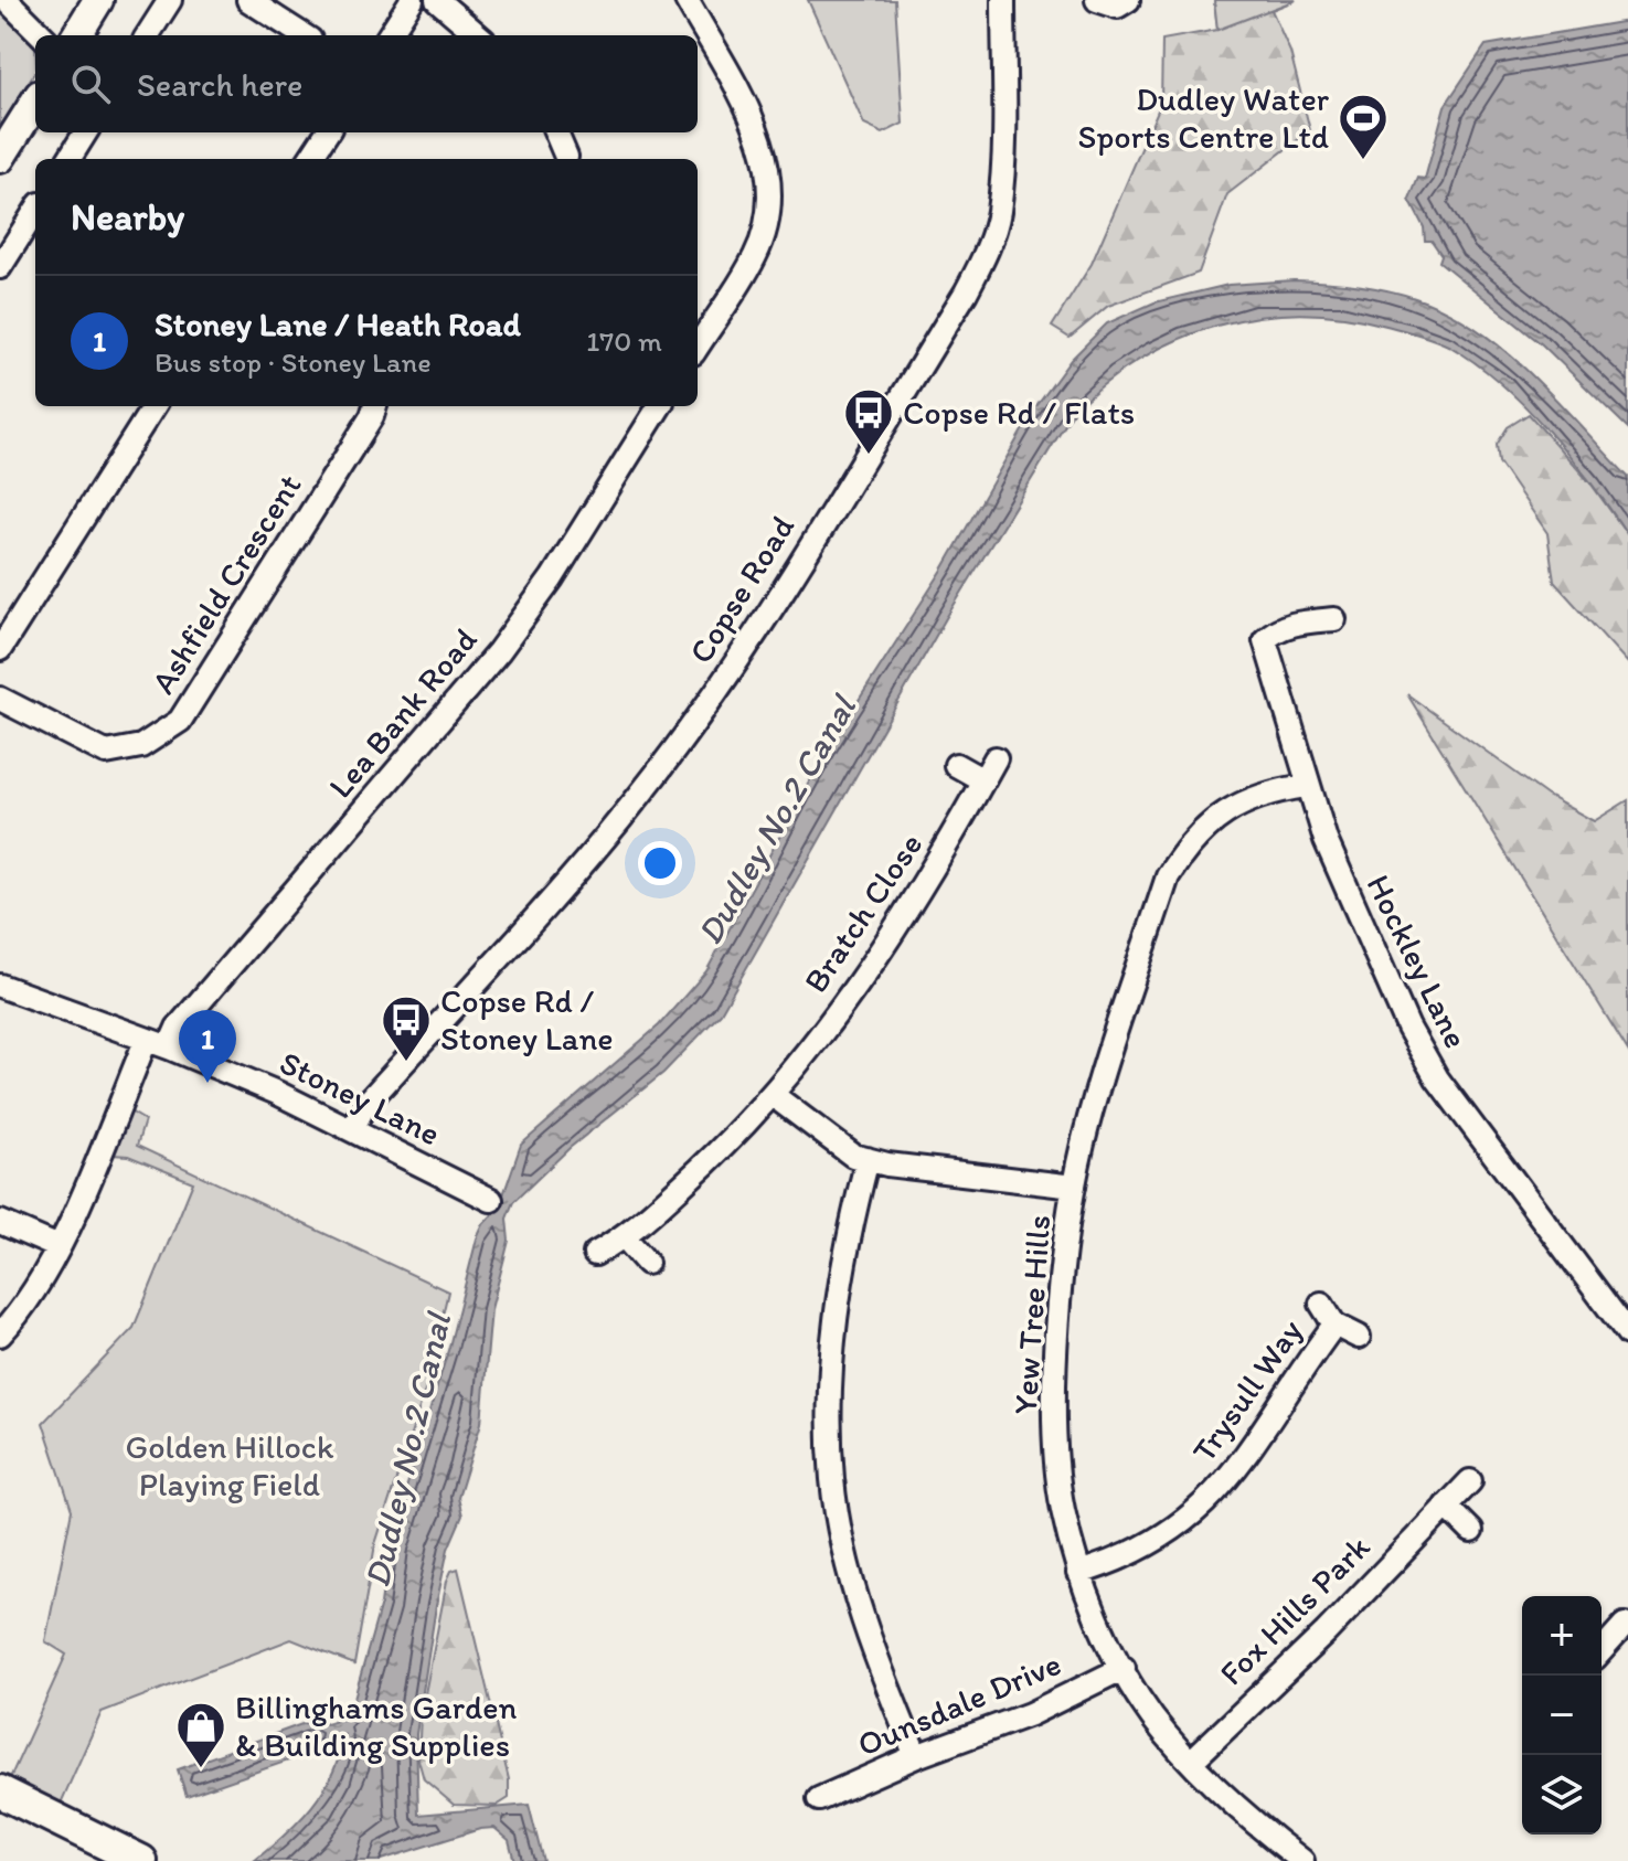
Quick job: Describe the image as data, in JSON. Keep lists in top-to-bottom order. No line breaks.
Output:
{"streets":{"street":["Ashfield Crescent","Copse Road","Lea Bank Road","Bratch Close","Hockley Lane","Stoney Lane","Yew Tree Hills","Trysull Way","Fox Hills Park","Ounsdale Drive"]},"crossings":[["Copse Road","Stoney Lane"],["Lea Bank Road","Stoney Lane"],["Hockley Lane","Yew Tree Hills"],["Yew Tree Hills","Trysull Way"],["Yew Tree Hills","Fox Hills Park"],["Yew Tree Hills","Ounsdale Drive"]],"water":["Dudley No.2 Canal"],"parks":["Golden Hillock Playing Field"],"places":{"sports":["Dudley Water Sports Centre Ltd"],"bus stop":["Copse Rd / Flats","Copse Rd / Stoney Lane"],"shop":["Billinghams Garden & Building Supplies"]},"page":{"search":"Search here","heading":"Nearby","list":[{"mark":"1","name":"Stoney Lane / Heath Road","note":"Bus stop · Stoney Lane","value":"170 m"}],"pins":"1","map_buttons":["+","−"]}}
